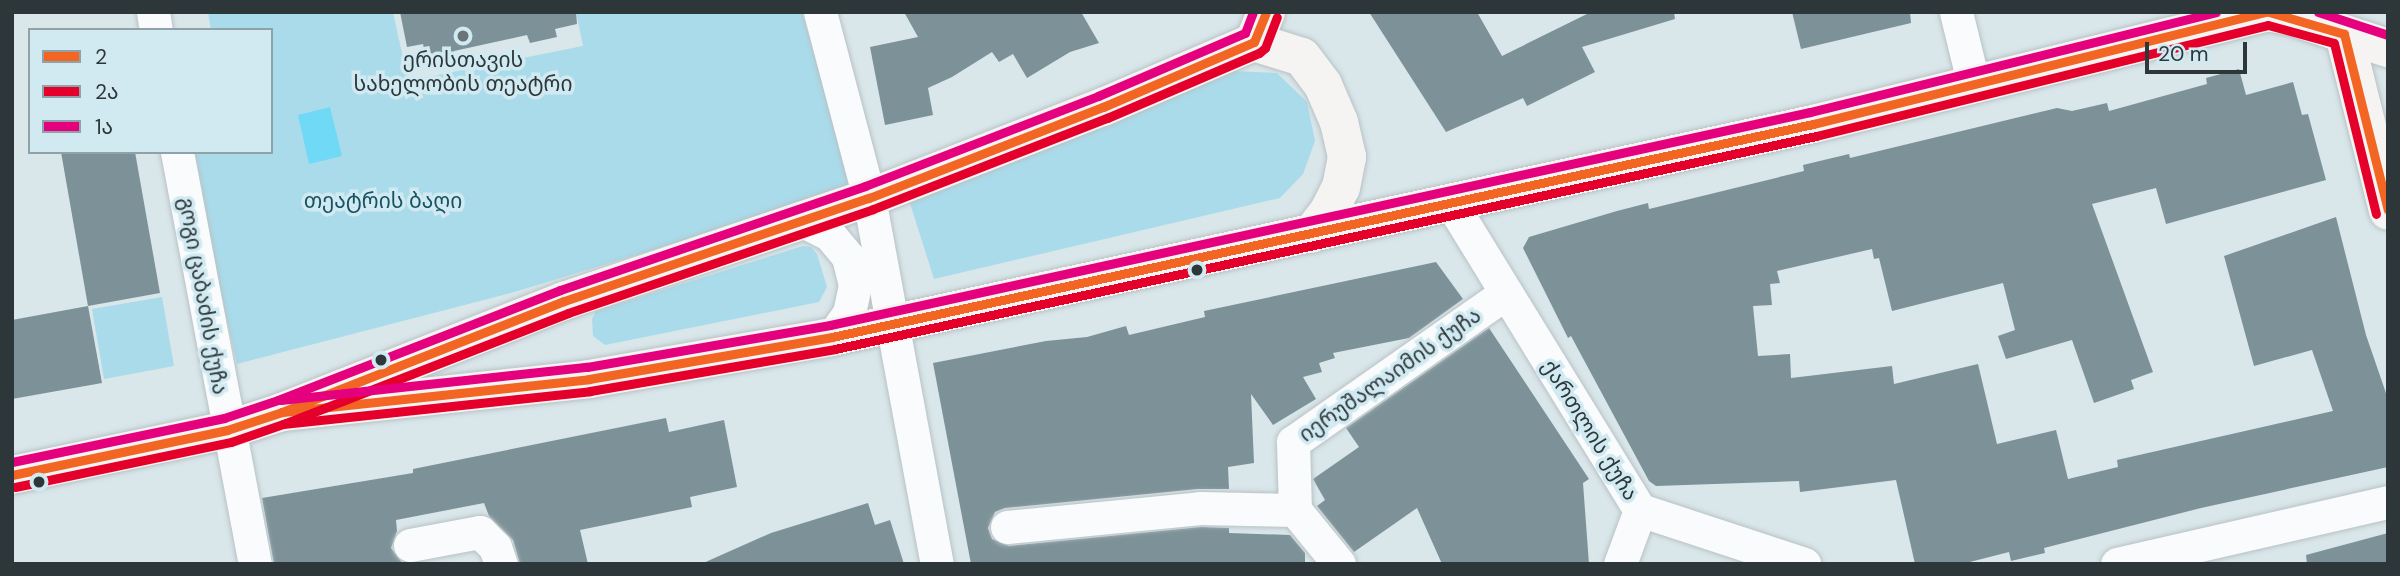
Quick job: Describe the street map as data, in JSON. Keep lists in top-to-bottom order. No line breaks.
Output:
{"streets":{"street":["გოგი ცაბაძის ქუჩა","იერუშალაიმის ქუჩა","ქართლის ქუჩა"]},"crossings":[["იერუშალაიმის ქუჩა","ქართლის ქუჩა"]],"parks":["თეატრის ბაღი"],"places":["ერისთავის სახელობის თეატრი"],"lines":["transit line 2","transit line 1ა","transit line 2ა"],"legend":["2","2ა","1ა"],"scale_bar":"20 m"}
